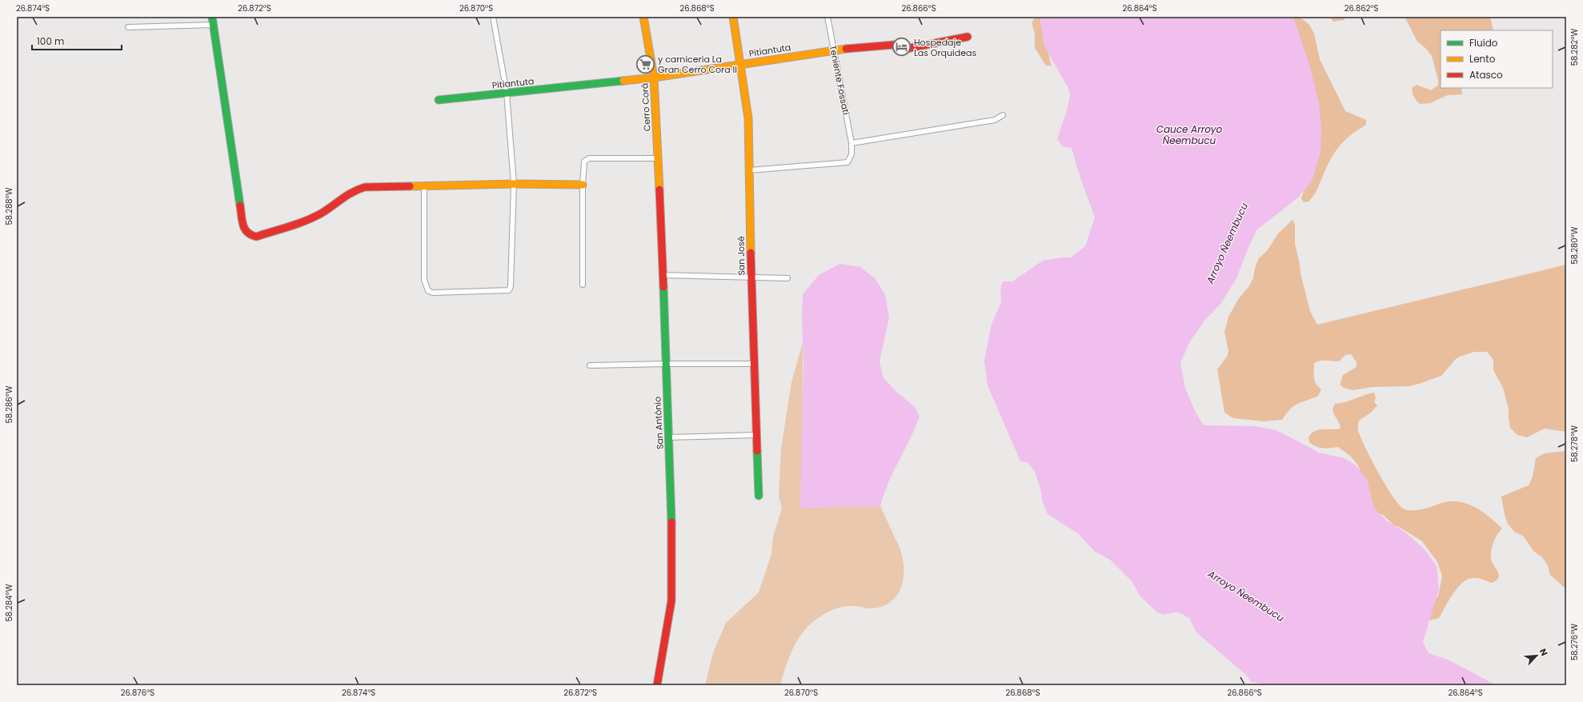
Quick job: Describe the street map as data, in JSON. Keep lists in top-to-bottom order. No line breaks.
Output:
{"streets":{"street":["Pitiantuta","Teniente Fossati","Cerro Corá","San José","San António"]},"crossings":[["Pitiantuta","Teniente Fossati"],["Pitiantuta","Cerro Corá"],["Pitiantuta","San José"],["Teniente Fossati","San José"],["Cerro Corá","San António"]],"water":["Cauce Arroyo Ñeembucu","Arroyo Ñeembucu"],"places":{"hotel":["Hospedaje Las Orquideas"],"supermarket":["y carnicería La Gran Cerro Cora II"]},"legend":["Fluido","Lento","Atasco"],"scale_bar":"100 m","north":"top right","coordinates":["26.874°S","26.872°S","26.870°S","26.868°S","26.866°S","26.864°S","26.862°S","58.282°W","58.288°W","58.280°W","58.286°W","58.278°W","58.284°W","58.276°W","26.876°S"]}
